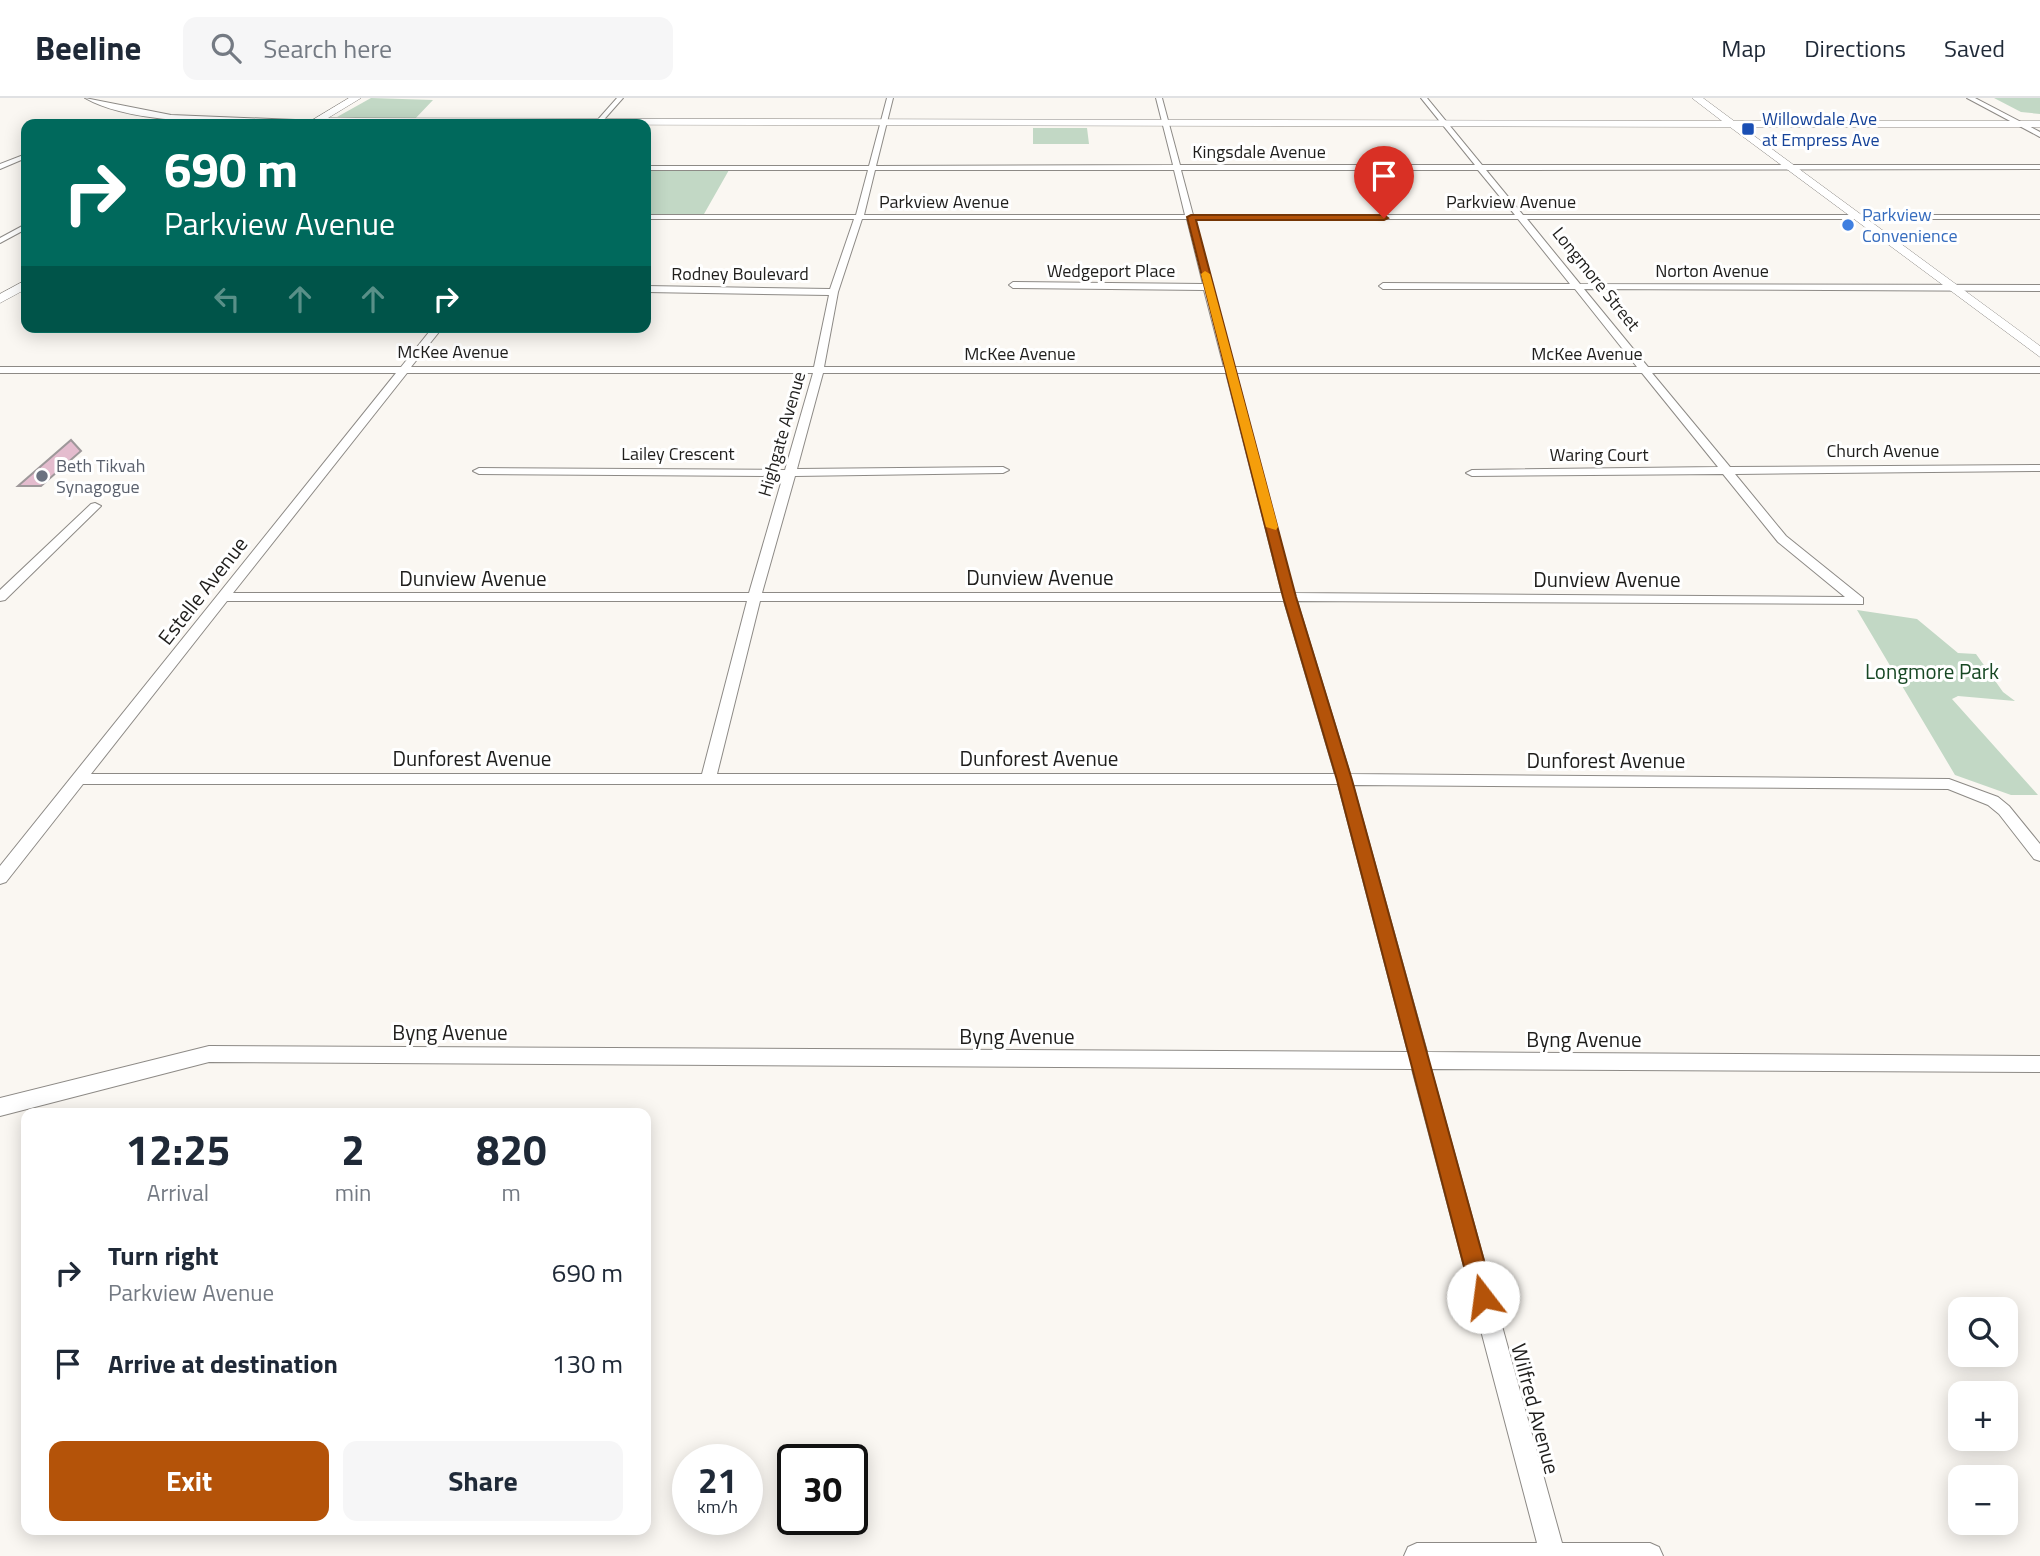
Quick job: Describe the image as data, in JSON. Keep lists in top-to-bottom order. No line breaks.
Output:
{"streets":{"street":["Kingsdale Avenue","Parkview Avenue","Wedgeport Place","Norton Avenue","Rodney Boulevard","Longmore Street","McKee Avenue","Highgate Avenue","Church Avenue","Lailey Crescent","Waring Court","Dunview Avenue","Estelle Avenue","Dunforest Avenue","Byng Avenue","Wilfred Avenue"]},"crossings":[["Kingsdale Avenue","Longmore Street"],["Kingsdale Avenue","Highgate Avenue"],["Kingsdale Avenue","Wilfred Avenue"],["Parkview Avenue","Longmore Street"],["Parkview Avenue","Highgate Avenue"],["Parkview Avenue","Wilfred Avenue"],["Wedgeport Place","Wilfred Avenue"],["Norton Avenue","Longmore Street"],["Rodney Boulevard","Highgate Avenue"],["Longmore Street","McKee Avenue"],["Longmore Street","Church Avenue"],["Longmore Street","Waring Court"],["Longmore Street","Dunview Avenue"],["McKee Avenue","Highgate Avenue"],["McKee Avenue","Estelle Avenue"],["McKee Avenue","Wilfred Avenue"],["Highgate Avenue","Lailey Crescent"],["Highgate Avenue","Dunview Avenue"],["Highgate Avenue","Dunforest Avenue"],["Church Avenue","Waring Court"],["Dunview Avenue","Estelle Avenue"],["Dunview Avenue","Wilfred Avenue"],["Estelle Avenue","Dunforest Avenue"],["Dunforest Avenue","Wilfred Avenue"],["Byng Avenue","Wilfred Avenue"]],"parks":["Longmore Park"],"places":{"transit":["Willowdale Ave at Empress Ave"],"other":["Parkview Convenience","Beth Tikvah Synagogue"]},"page":{"header":"Beeline","search":"Search here","nav":["Map","Directions","Saved"],"turn":["690 m","Parkview Avenue"],"eta":["12:25","Arrival","2","min","820","m"],"list":[{"name":"Turn right","note":"Parkview Avenue","value":"690 m"},{"name":"Arrive at destination","value":"130 m"}],"map_buttons":["+","−"],"buttons":["Exit","Share"],"speed":"21 km/h","limit":"30"}}
